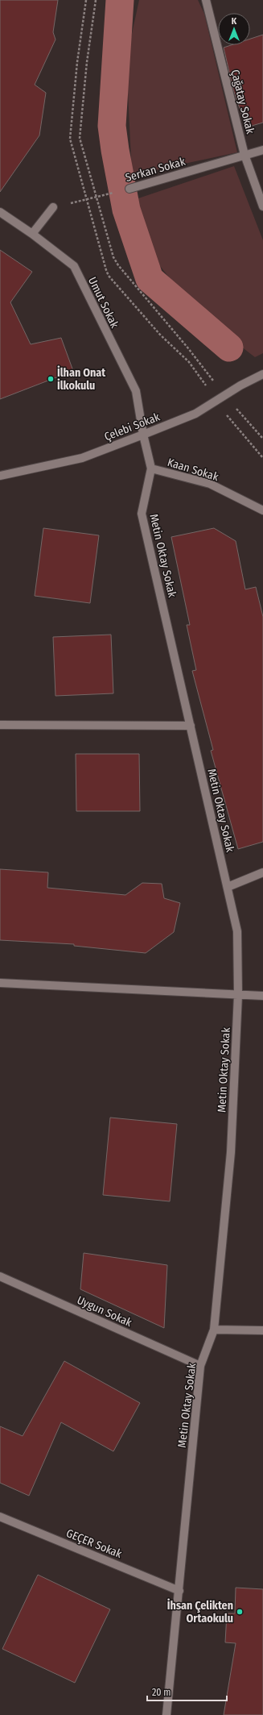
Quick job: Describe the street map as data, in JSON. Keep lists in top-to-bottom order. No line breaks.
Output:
{"streets":{"street":["Çağatay Sokak","Serkan Sokak","Umut Sokak","Çelebi Sokak","Kaan Sokak","Metin Oktay Sokak","Uygun Sokak","GEÇER Sokak"]},"crossings":[["Çağatay Sokak","Serkan Sokak"],["Umut Sokak","Çelebi Sokak"],["Umut Sokak","Metin Oktay Sokak"],["Çelebi Sokak","Metin Oktay Sokak"],["Kaan Sokak","Metin Oktay Sokak"],["Metin Oktay Sokak","Uygun Sokak"],["Metin Oktay Sokak","GEÇER Sokak"]],"places":["İlhan Onat İlkokulu","İhsan Çelikten Ortaokulu"],"scale_bar":"20 m","north":"top"}
